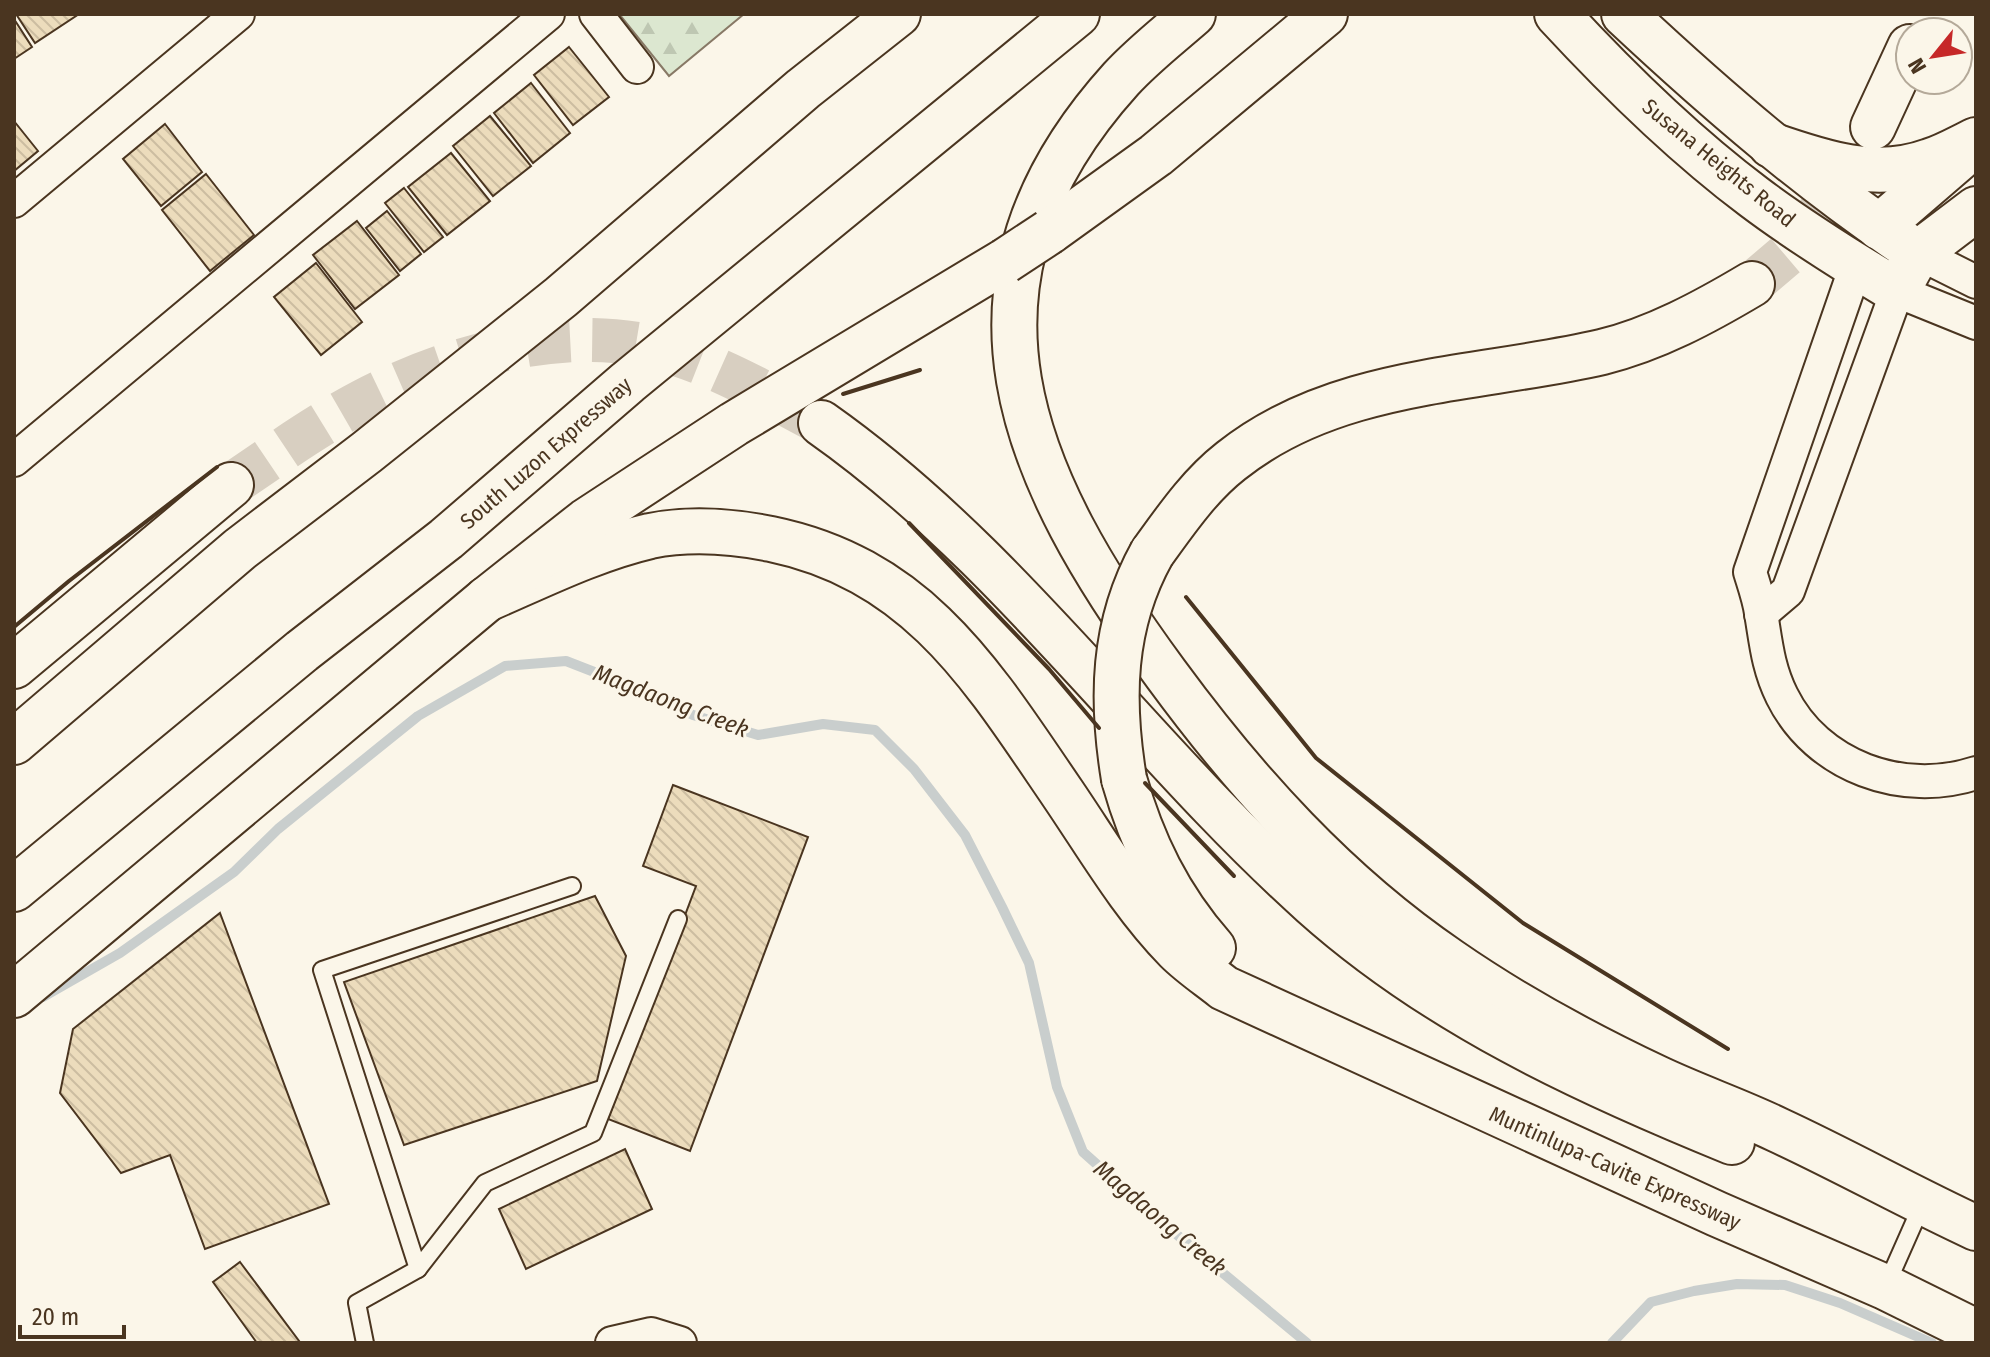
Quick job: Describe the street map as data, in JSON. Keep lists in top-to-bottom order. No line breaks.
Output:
{"streets":{"main road":["Susana Heights Road","South Luzon Expressway","Muntinlupa-Cavite Expressway"]},"water":["Magdaong Creek"],"scale_bar":"20 m","north":"bottom left"}
